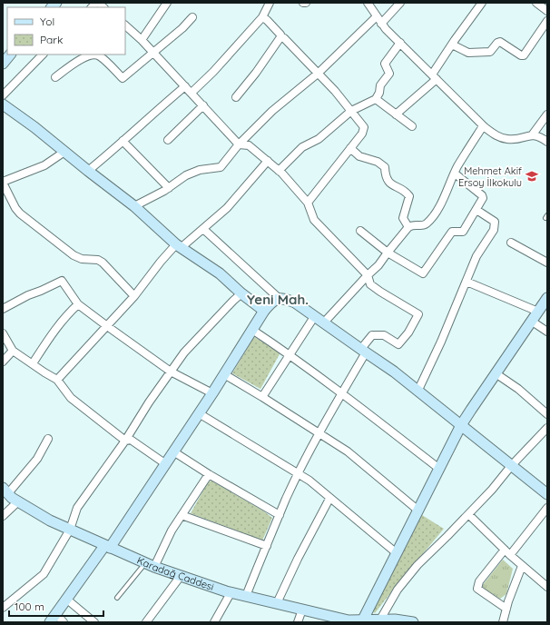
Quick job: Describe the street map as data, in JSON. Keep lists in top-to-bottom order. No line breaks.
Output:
{"streets":{"street":["Karadağ Caddesi"]},"districts":["Yeni Mah."],"places":{"school or university":["Mehmet Akif Ersoy İlkokulu"]},"legend":["Yol","Park"],"scale_bar":"100 m"}
